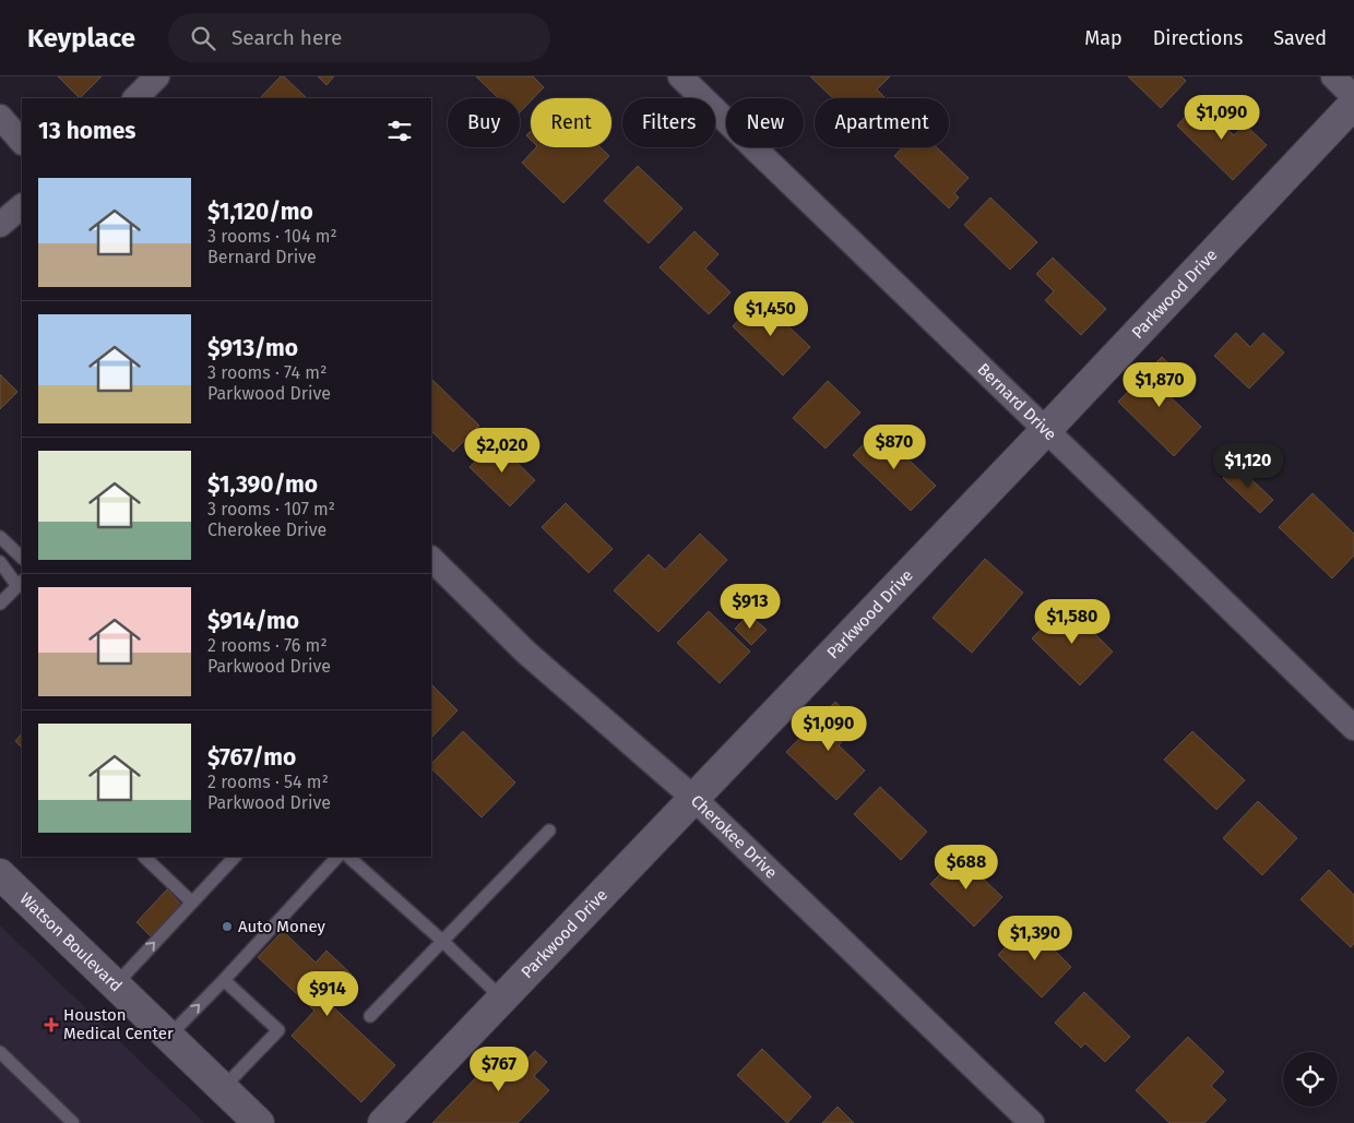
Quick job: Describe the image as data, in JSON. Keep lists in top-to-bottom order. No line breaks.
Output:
{"streets":{"street":["Parkwood Drive","Bernard Drive","Cherokee Drive","Watson Boulevard"]},"crossings":[["Parkwood Drive","Bernard Drive"],["Parkwood Drive","Cherokee Drive"]],"places":{"other":["Auto Money"],"health":["Houston Medical Center"]},"page":{"header":"Keyplace","search":"Search here","nav":["Map","Directions","Saved"],"price":["$1,090","$1,450","$1,870","$870","$2,020","$1,120","$913","$1,580","$1,090","$688","$1,390","$914","$767"],"chip":["Buy","Rent","Filters","New","Apartment"],"heading":"13 homes","list":[{"name":"$1,120/mo","note":"3 rooms · 104 m² · Bernard Drive"},{"name":"$913/mo","note":"3 rooms · 74 m² · Parkwood Drive"},{"name":"$1,390/mo","note":"3 rooms · 107 m² · Cherokee Drive"},{"name":"$914/mo","note":"2 rooms · 76 m² · Parkwood Drive"},{"name":"$767/mo","note":"2 rooms · 54 m² · Parkwood Drive"}]}}
